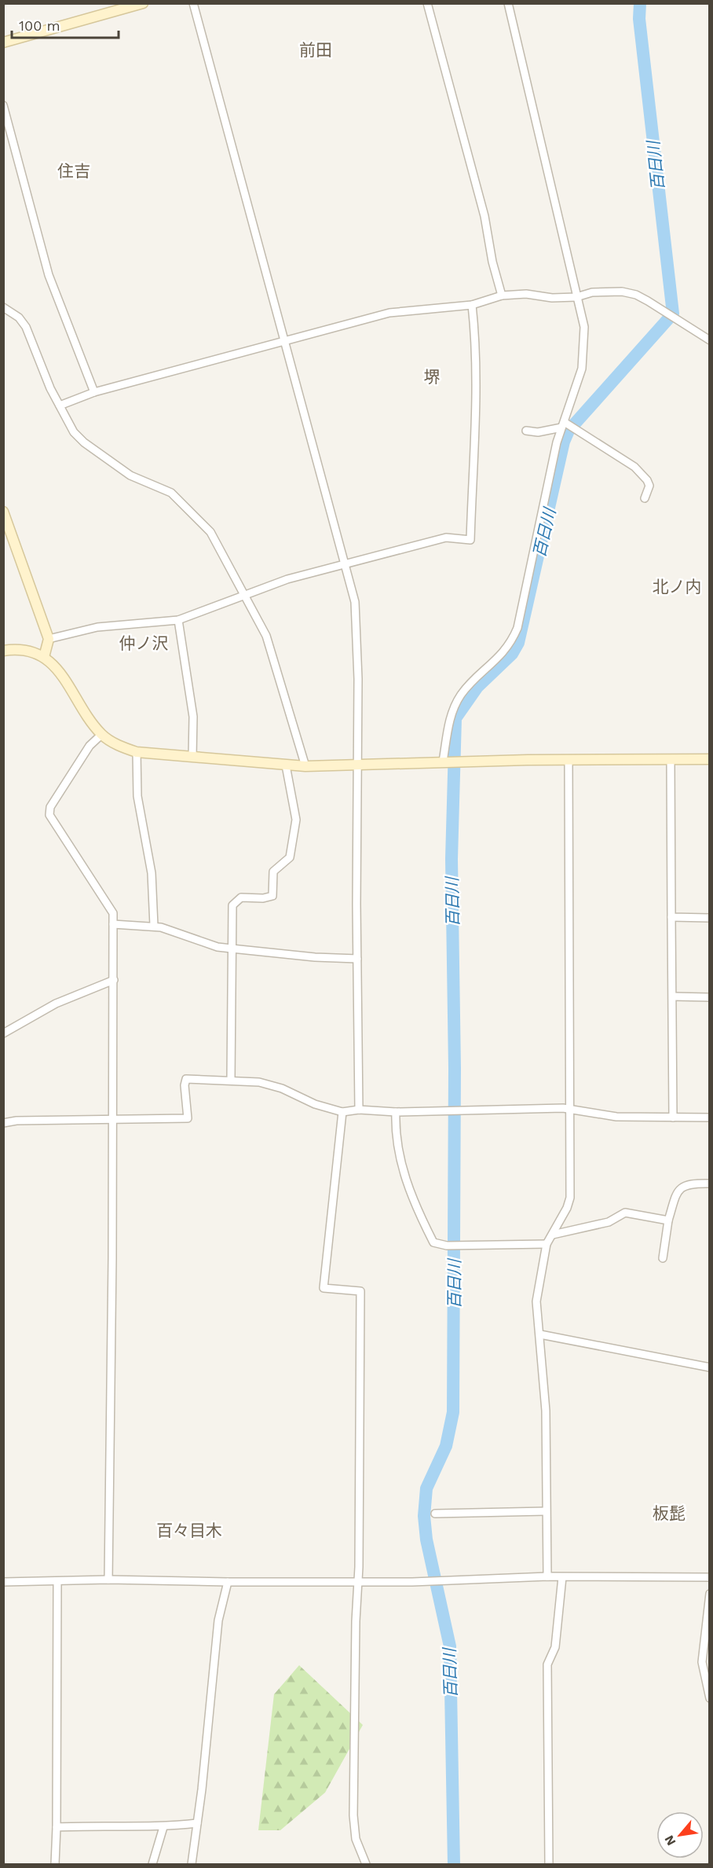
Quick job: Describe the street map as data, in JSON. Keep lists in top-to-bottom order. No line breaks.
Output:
{"districts":["前田","住吉","堺","北ノ内","仲ノ沢","板髭","百々目木"],"water":["百日川"],"scale_bar":"100 m","north":"bottom left"}
